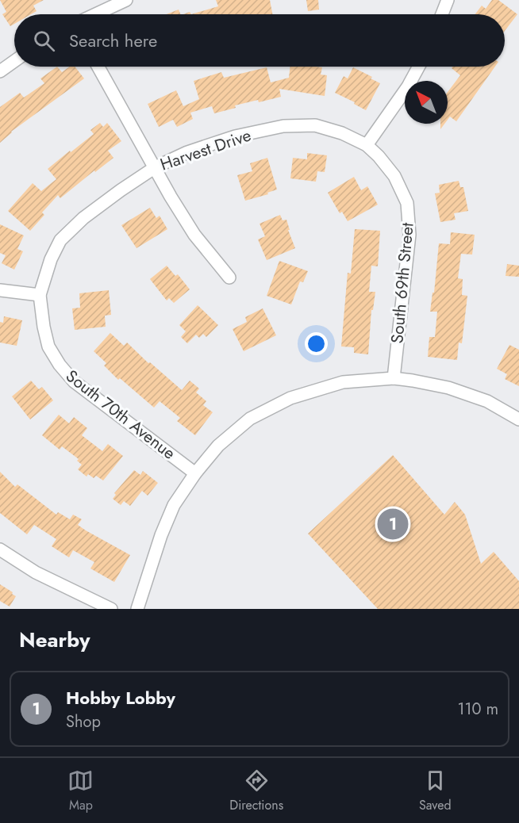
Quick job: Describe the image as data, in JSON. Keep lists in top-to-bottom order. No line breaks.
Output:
{"streets":{"street":["Harvest Drive","South 69th Street","South 70th Avenue"]},"crossings":[["Harvest Drive","South 69th Street"],["Harvest Drive","South 70th Avenue"]],"north":"top left","page":{"search":"Search here","pins":"1","heading":"Nearby","list":[{"mark":"1","name":"Hobby Lobby","note":"Shop","value":"110 m"}],"nav":["Map","Directions","Saved"]}}
